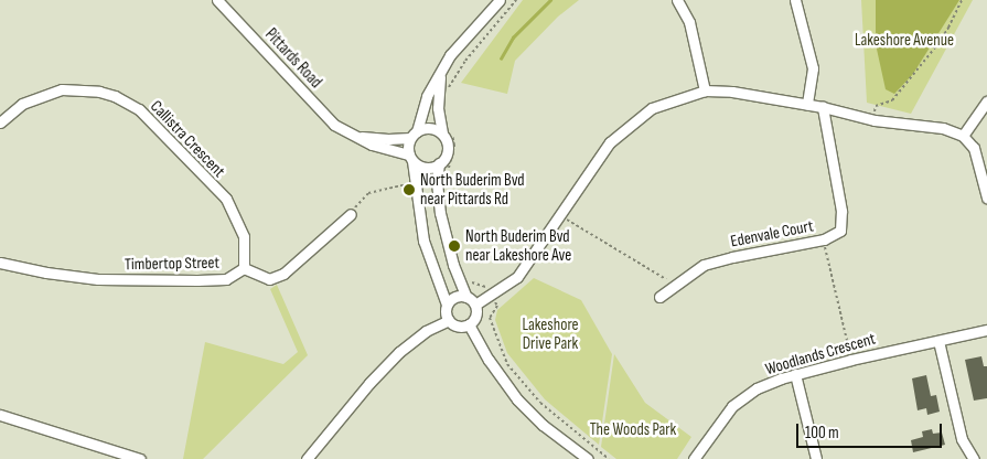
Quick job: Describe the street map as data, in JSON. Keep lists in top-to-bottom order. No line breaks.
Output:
{"streets":{"street":["Pittards Road","Callistra Crescent","Edenvale Court","Timbertop Street","Woodlands Crescent"]},"crossings":[["Callistra Crescent","Timbertop Street"]],"parks":["Lakeshore Avenue","Lakeshore Drive Park","The Woods Park"],"places":["North Buderim Bvd near Pittards Rd","North Buderim Bvd near Lakeshore Ave"],"scale_bar":"100 m"}
